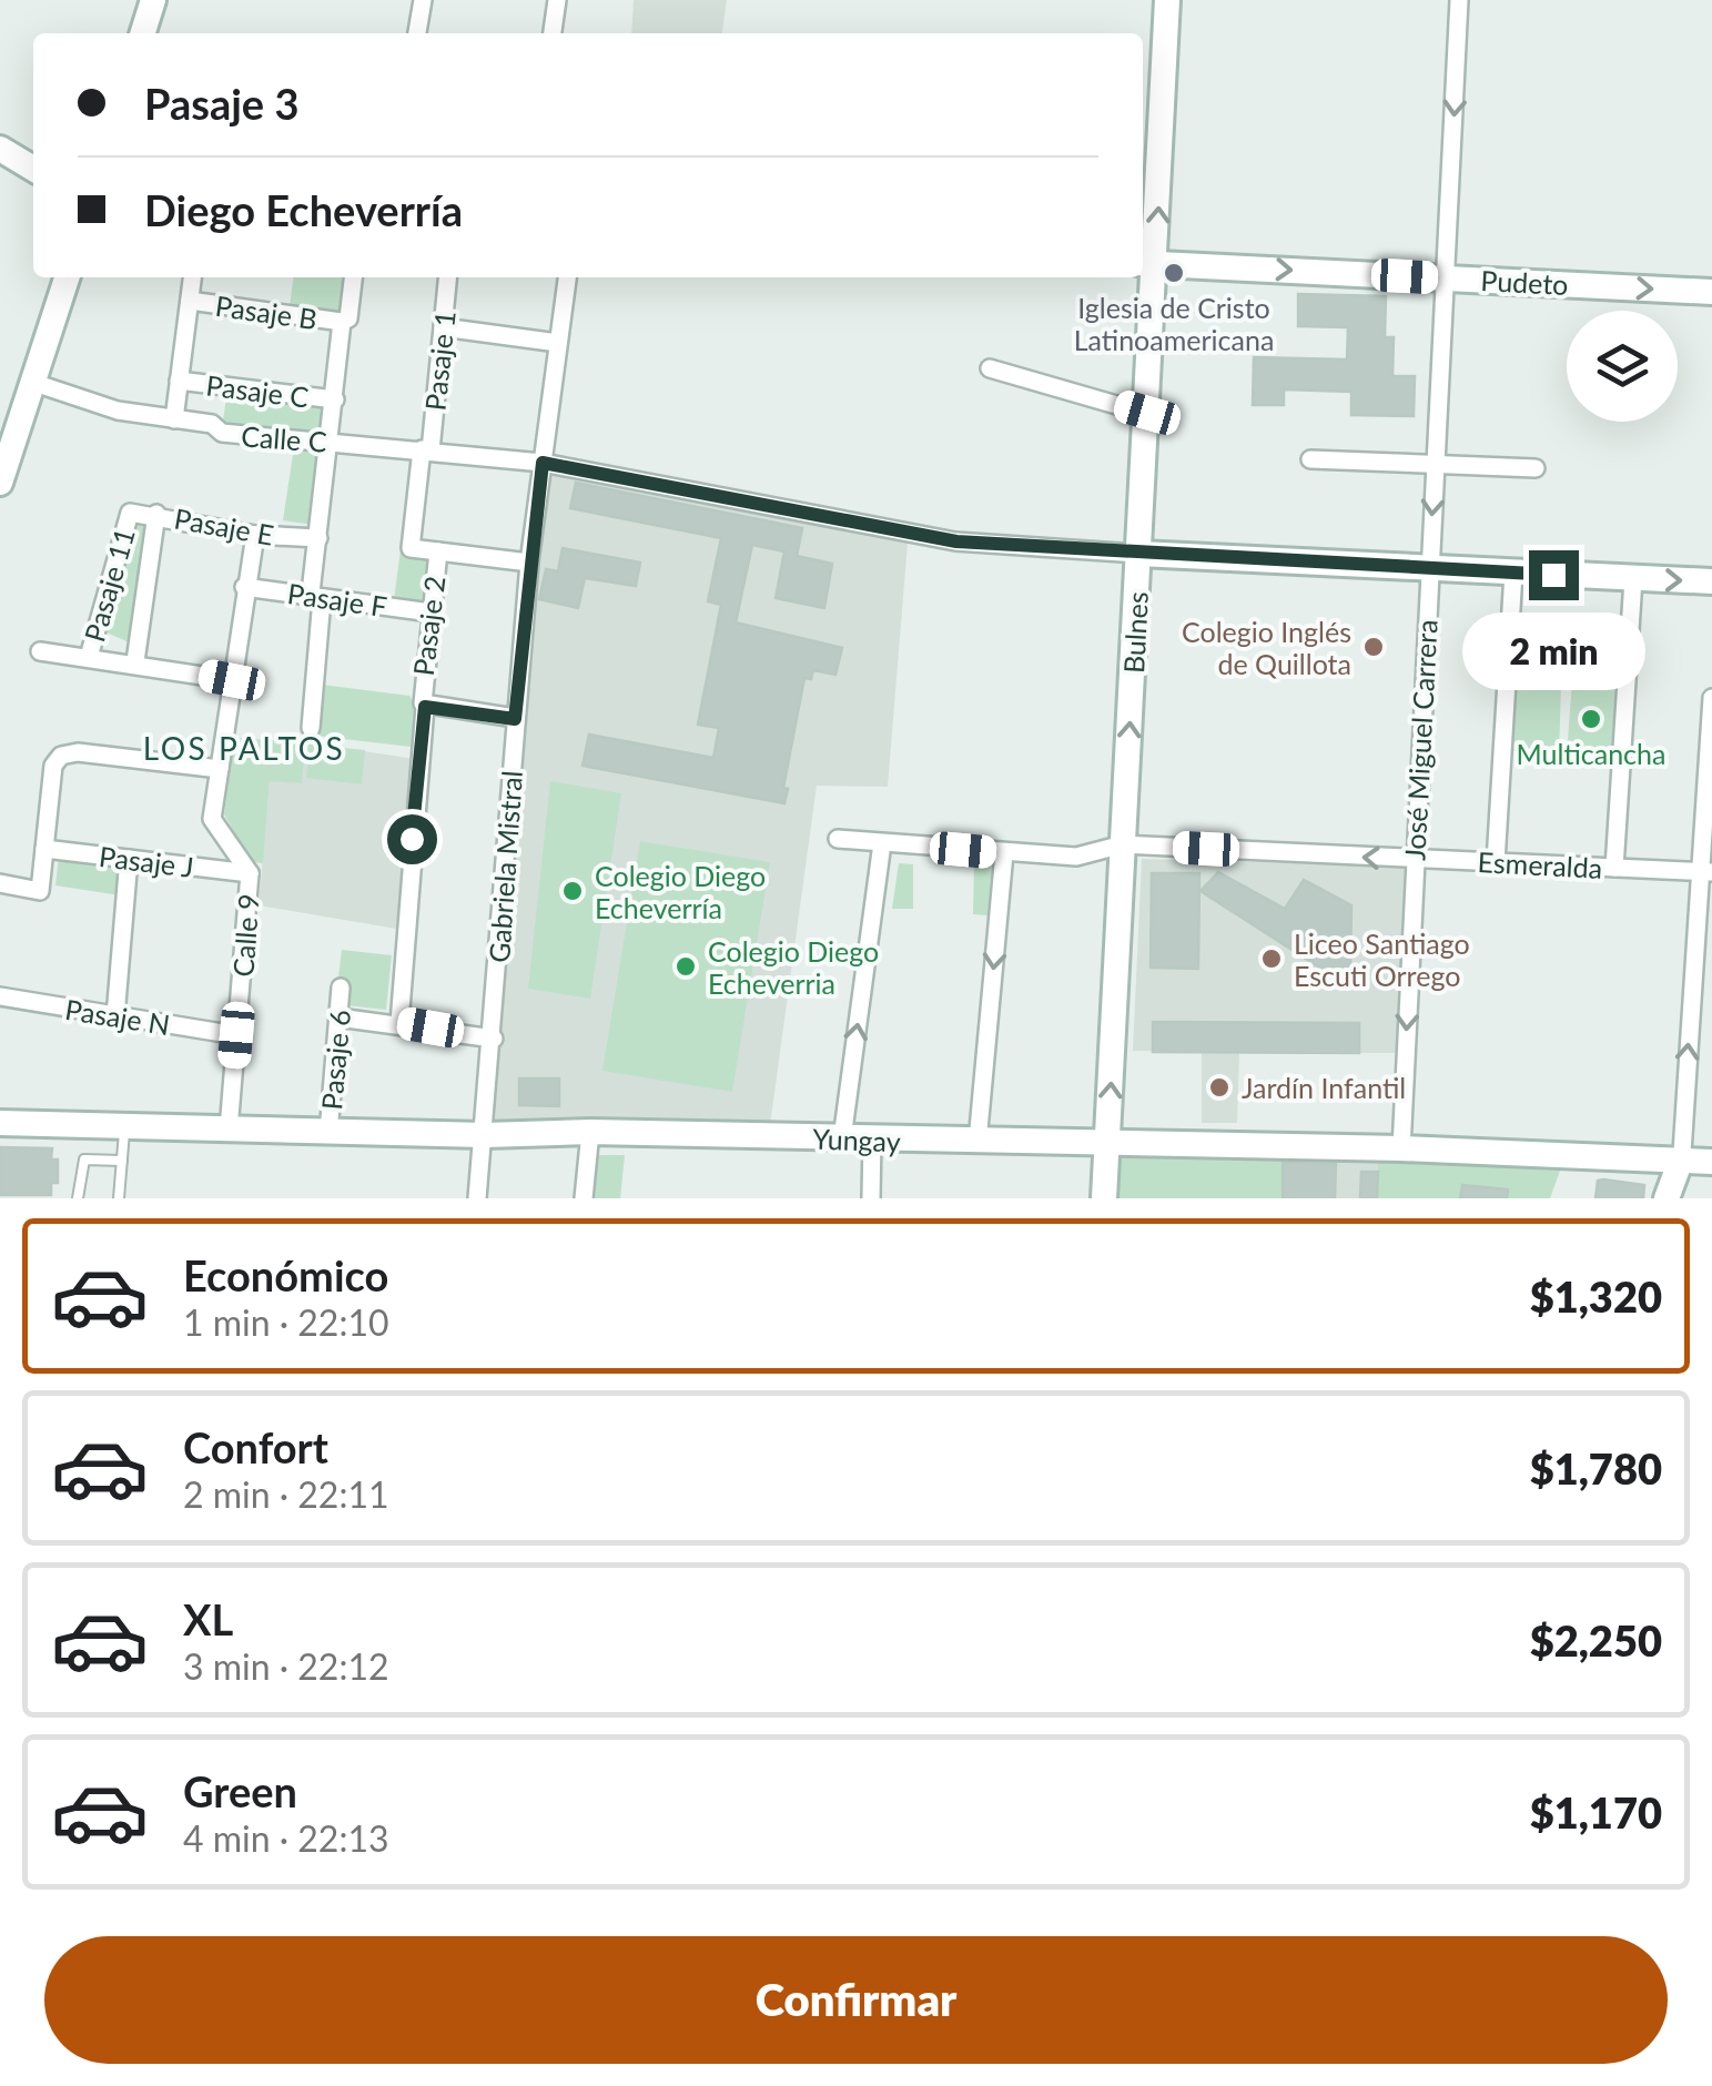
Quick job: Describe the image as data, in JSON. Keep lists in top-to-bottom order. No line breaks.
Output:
{"streets":{"street":["Pudeto","Pasaje B","Pasaje 1","Pasaje C","Calle C","Pasaje E","Pasaje 11","Pasaje F","Pasaje 2","Bulnes","José Miguel Carrera","Pasaje J","Esmeralda","Gabriela Mistral","Calle 9","Pasaje N","Pasaje 6","Yungay"]},"crossings":[["Pudeto","Bulnes"],["Pudeto","José Miguel Carrera"],["Pasaje 1","Calle C"],["Pasaje 1","Pasaje 2"],["Calle C","Bulnes"],["Calle C","Gabriela Mistral"],["Pasaje E","Pasaje 11"],["Pasaje F","Pasaje 2"],["Bulnes","Esmeralda"],["Bulnes","Yungay"],["José Miguel Carrera","Esmeralda"],["José Miguel Carrera","Yungay"],["Pasaje J","Calle 9"],["Gabriela Mistral","Yungay"],["Calle 9","Pasaje N"],["Calle 9","Yungay"],["Pasaje 6","Yungay"]],"one_way":["José Miguel Carrera"],"districts":["LOS PALTOS"],"places":["Iglesia de Cristo Latinoamericana","Colegio Inglés de Quillota","Multicancha","Colegio Diego Echeverría","Liceo Santiago Escuti Orrego","Colegio Diego Echeverria","Jardín Infantil"],"page":{"banner":["Pasaje 3","Diego Echeverría"],"bubble":"2 min","list":[{"name":"Económico","note":"1 min · 22:10","value":"$1,320"},{"name":"Confort","note":"2 min · 22:11","value":"$1,780"},{"name":"XL","note":"3 min · 22:12","value":"$2,250"},{"name":"Green","note":"4 min · 22:13","value":"$1,170"}],"buttons":"Confirmar"}}
